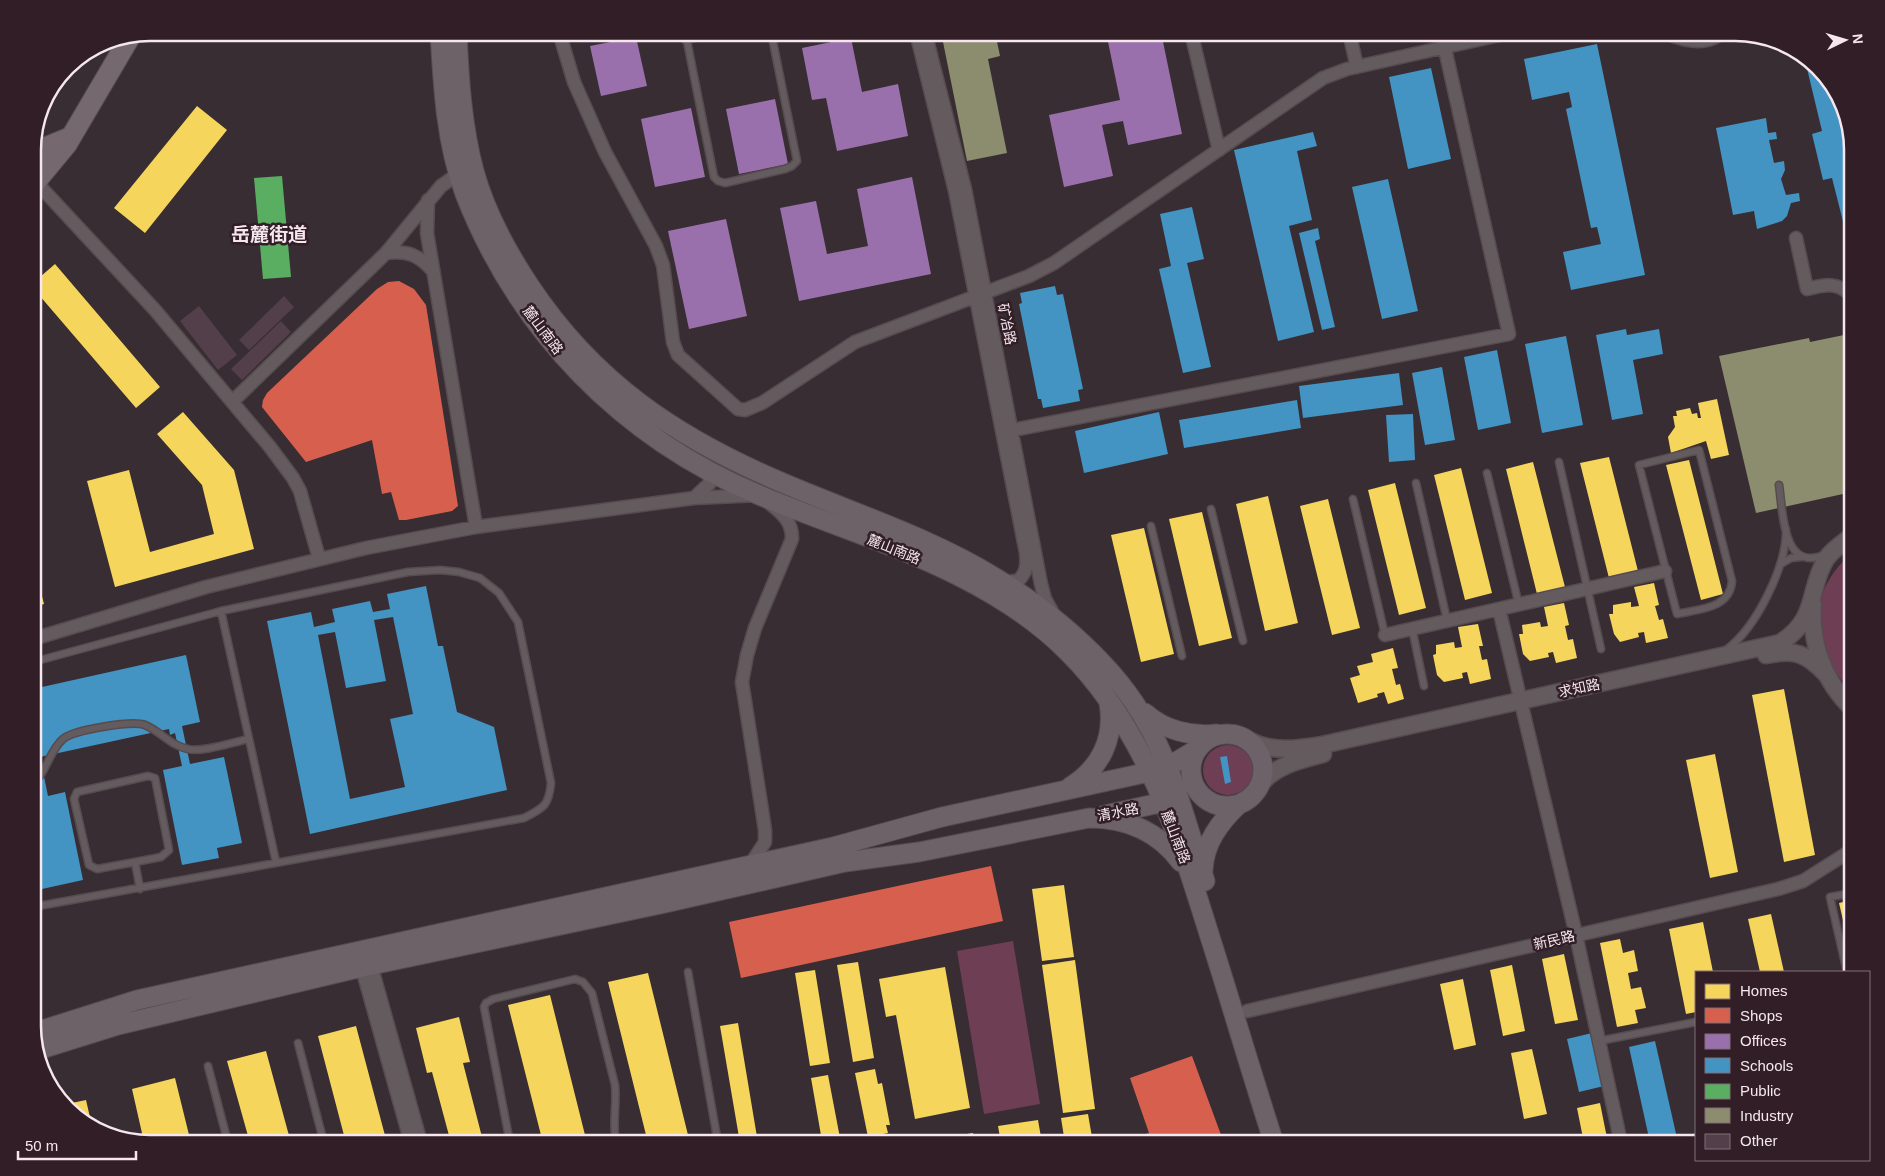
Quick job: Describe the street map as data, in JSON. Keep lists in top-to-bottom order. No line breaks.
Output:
{"streets":{"main road":["麓山南路","清水路"],"street":["矿冶路","求知路","新民路"]},"crossings":[["矿冶路","麓山南路"],["麓山南路","清水路"],["麓山南路","新民路"],["求知路","清水路"]],"districts":["岳麓街道"],"legend":["Homes","Shops","Offices","Schools","Public","Industry","Other"],"scale_bar":"50 m","north":"right"}
